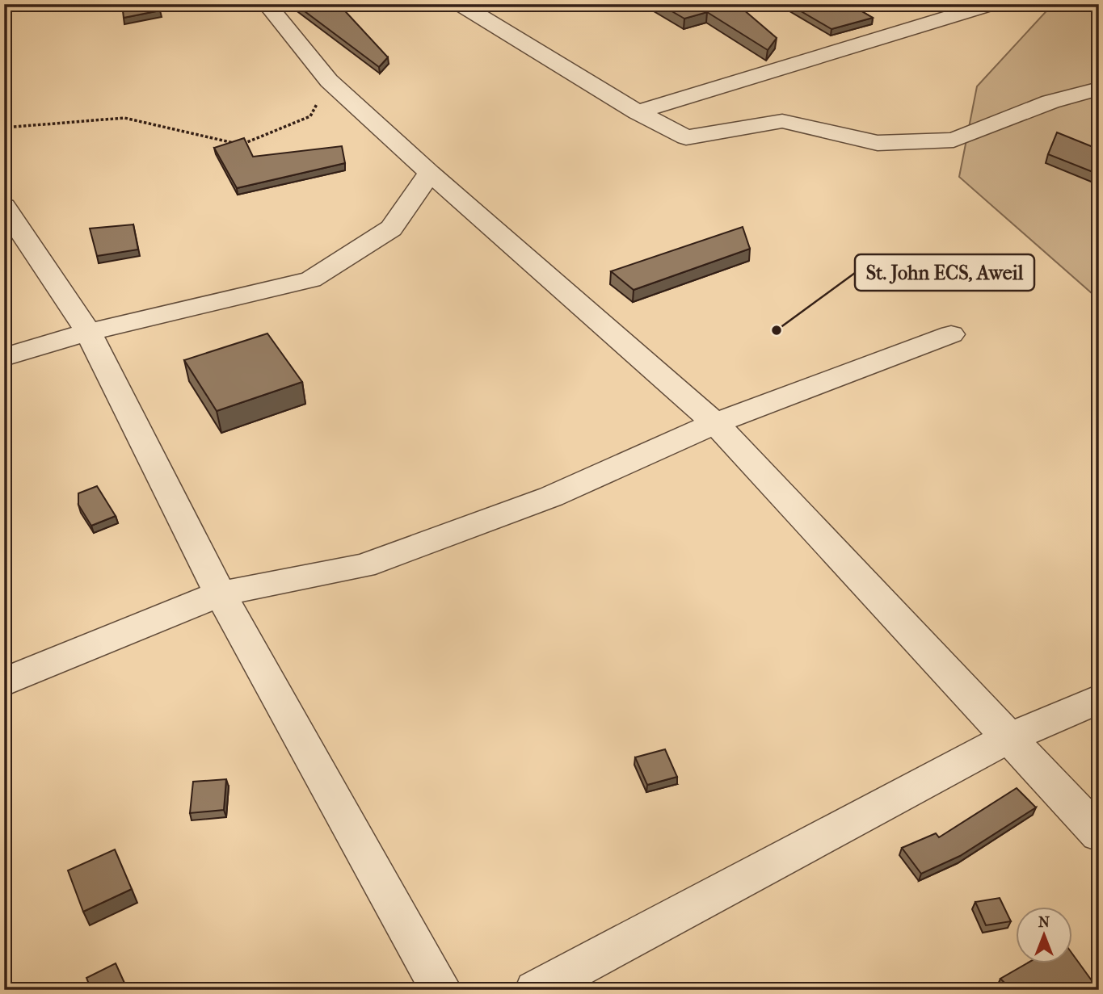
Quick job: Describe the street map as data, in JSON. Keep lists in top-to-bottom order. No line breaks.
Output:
{"places":["St. John ECS, Aweil"],"north":"top"}
